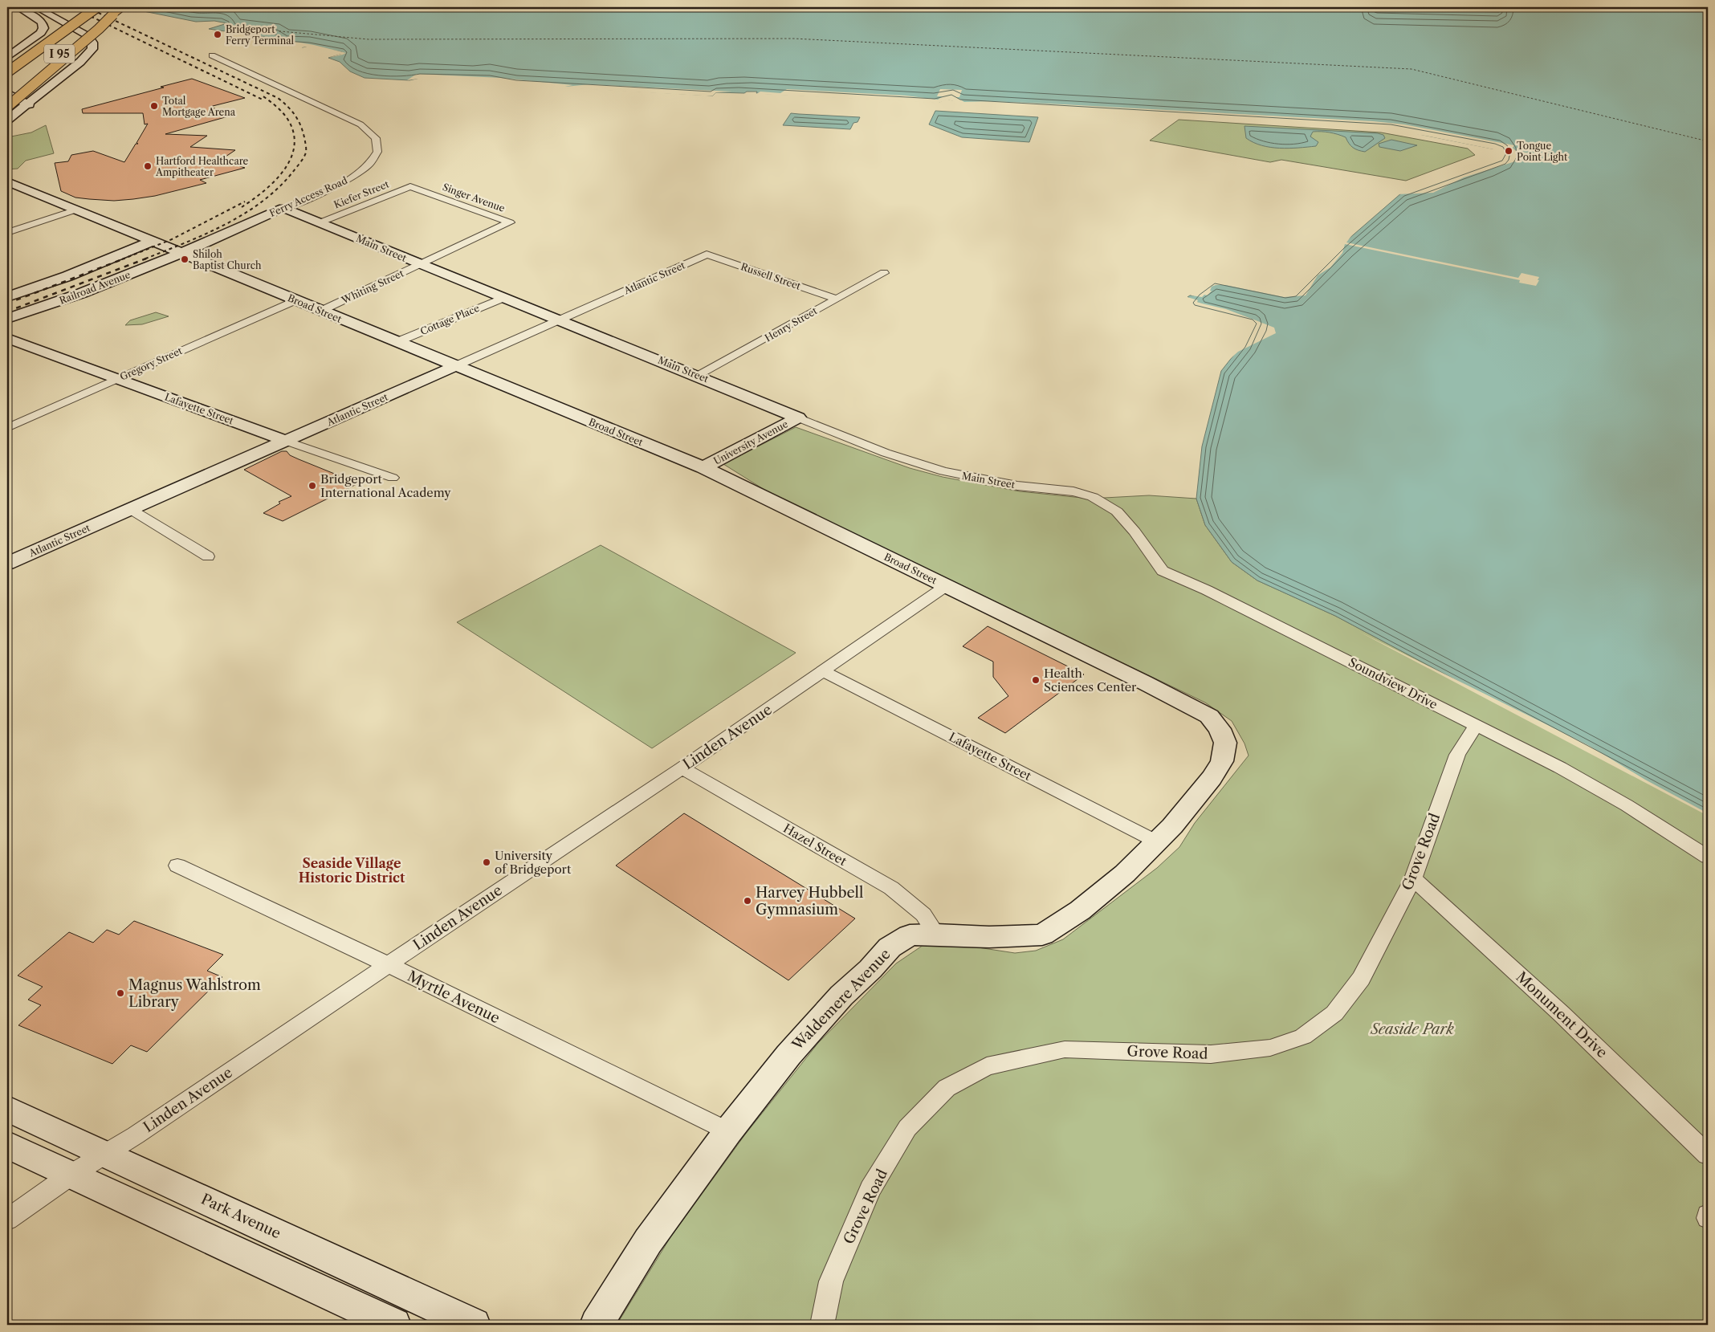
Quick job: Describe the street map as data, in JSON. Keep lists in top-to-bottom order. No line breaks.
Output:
{"streets":{"highway":["I 95"],"street":["Kiefer Street","Ferry Access Road","Singer Avenue","Main Street","Russell Street","Atlantic Street","Whiting Street","Railroad Avenue","Broad Street","Cottage Place","Henry Street","Gregory Street","Lafayette Street","University Avenue","Soundview Drive","Linden Avenue","Hazel Street","Grove Road","Myrtle Avenue","Waldemere Avenue","Monument Drive","Park Avenue"]},"crossings":[["Kiefer Street","Singer Avenue"],["Kiefer Street","Main Street"],["Ferry Access Road","Main Street"],["Ferry Access Road","Railroad Avenue"],["Ferry Access Road","Broad Street"],["Singer Avenue","Whiting Street"],["Main Street","Atlantic Street"],["Main Street","Whiting Street"],["Main Street","Cottage Place"],["Main Street","Henry Street"],["Main Street","University Avenue"],["Main Street","Soundview Drive"],["Russell Street","Atlantic Street"],["Russell Street","Henry Street"],["Atlantic Street","Broad Street"],["Atlantic Street","Lafayette Street"],["Whiting Street","Broad Street"],["Railroad Avenue","Broad Street"],["Broad Street","Cottage Place"],["Broad Street","Gregory Street"],["Broad Street","University Avenue"],["Broad Street","Linden Avenue"],["Broad Street","Waldemere Avenue"],["Gregory Street","Lafayette Street"],["Lafayette Street","Linden Avenue"],["Lafayette Street","Waldemere Avenue"],["Soundview Drive","Grove Road"],["Linden Avenue","Hazel Street"],["Linden Avenue","Myrtle Avenue"],["Linden Avenue","Park Avenue"],["Hazel Street","Waldemere Avenue"],["Grove Road","Monument Drive"],["Myrtle Avenue","Waldemere Avenue"]],"districts":["Seaside Village Historic District"],"parks":["Seaside Park"],"places":["Bridgeport Ferry Terminal","Total Mortgage Arena","Tongue Point Light","Hartford Healthcare Ampitheater","Shiloh Baptist Church","Bridgeport International Academy","Health Sciences Center","University of Bridgeport","Harvey Hubbell Gymnasium","Magnus Wahlstrom Library"]}
